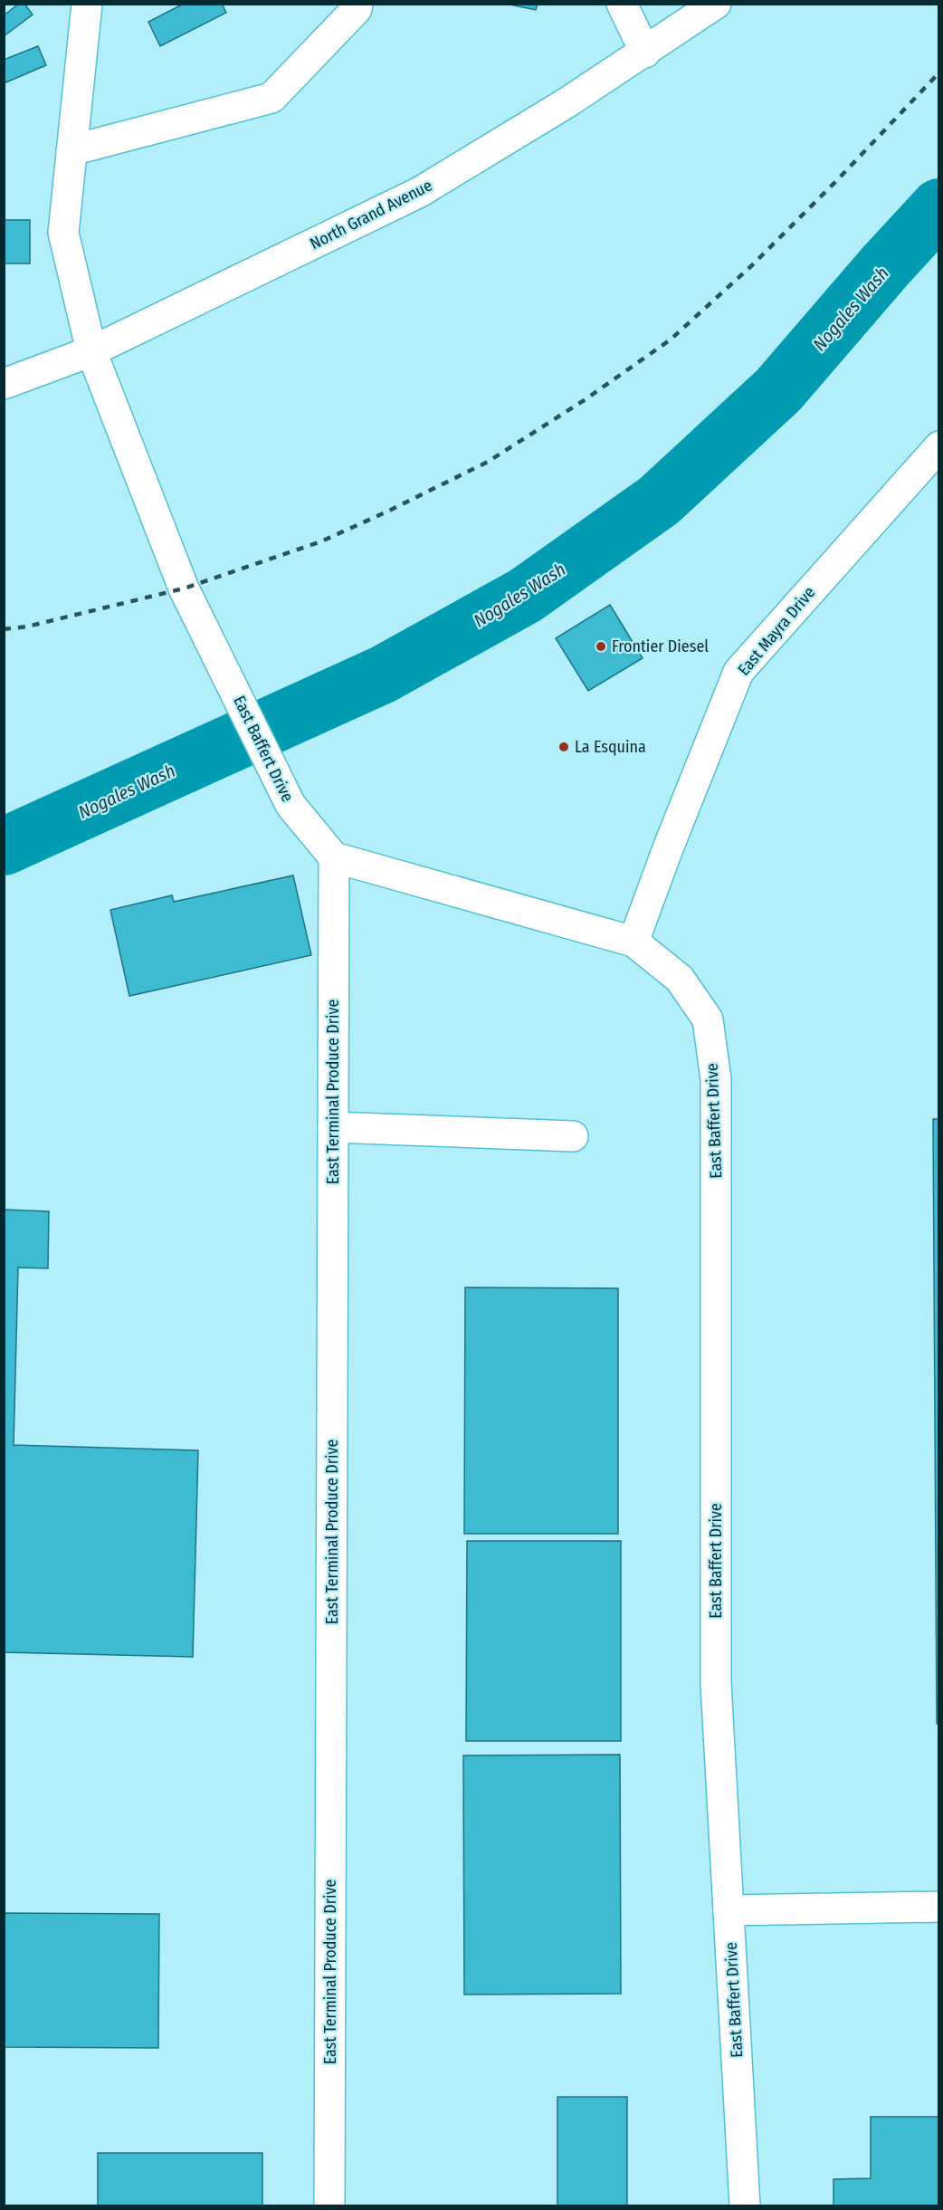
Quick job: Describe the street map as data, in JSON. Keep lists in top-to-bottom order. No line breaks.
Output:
{"streets":{"street":["North Grand Avenue","East Mayra Drive","East Baffert Drive","East Terminal Produce Drive"]},"crossings":[["North Grand Avenue","East Baffert Drive"],["East Mayra Drive","East Baffert Drive"],["East Baffert Drive","East Terminal Produce Drive"]],"water":["Nogales Wash"],"places":["Frontier Diesel","La Esquina"]}
